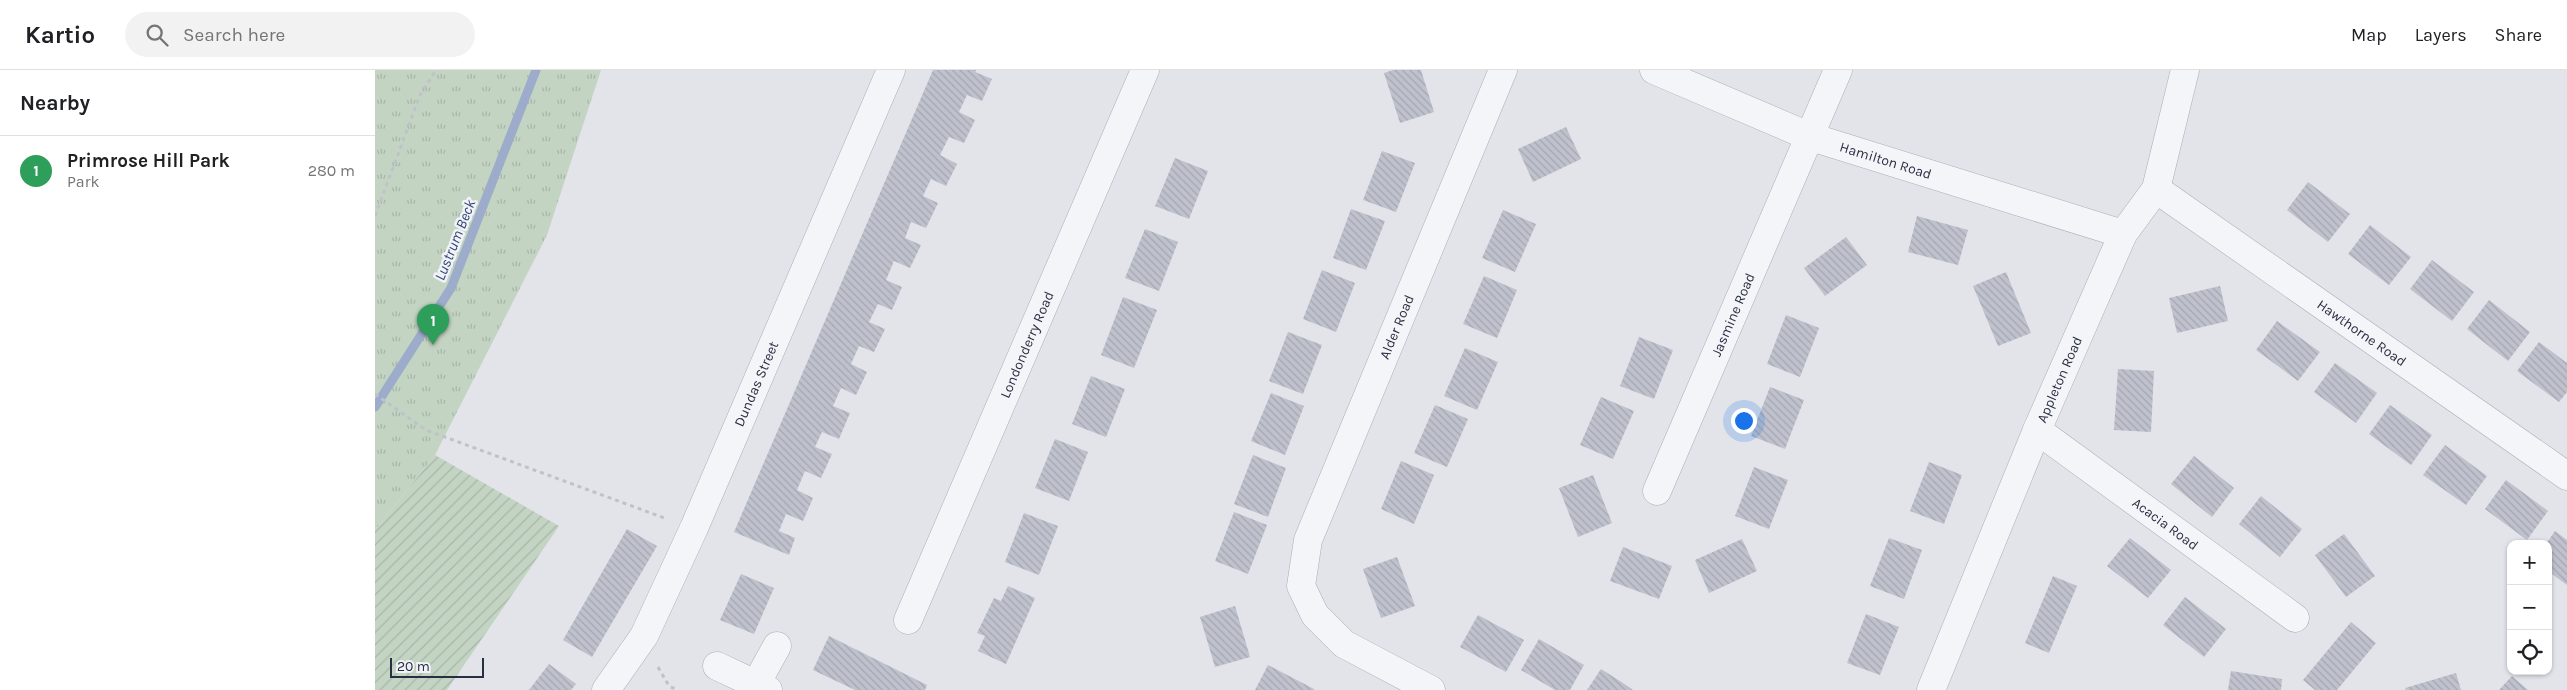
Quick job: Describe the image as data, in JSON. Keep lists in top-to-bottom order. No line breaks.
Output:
{"streets":{"street":["Hamilton Road","Jasmine Road","Alder Road","Hawthorne Road","Londonderry Road","Appleton Road","Dundas Street","Acacia Road"]},"crossings":[["Hamilton Road","Jasmine Road"],["Hamilton Road","Appleton Road"],["Hawthorne Road","Appleton Road"],["Appleton Road","Acacia Road"]],"water":["Lustrum Beck"],"scale_bar":"20 m","page":{"header":"Kartio","search":"Search here","nav":["Map","Layers","Share"],"heading":"Nearby","list":[{"mark":"1","name":"Primrose Hill Park","note":"Park","value":"280 m"}],"pins":"1","map_buttons":["+","−"],"scale":"20 m"}}
